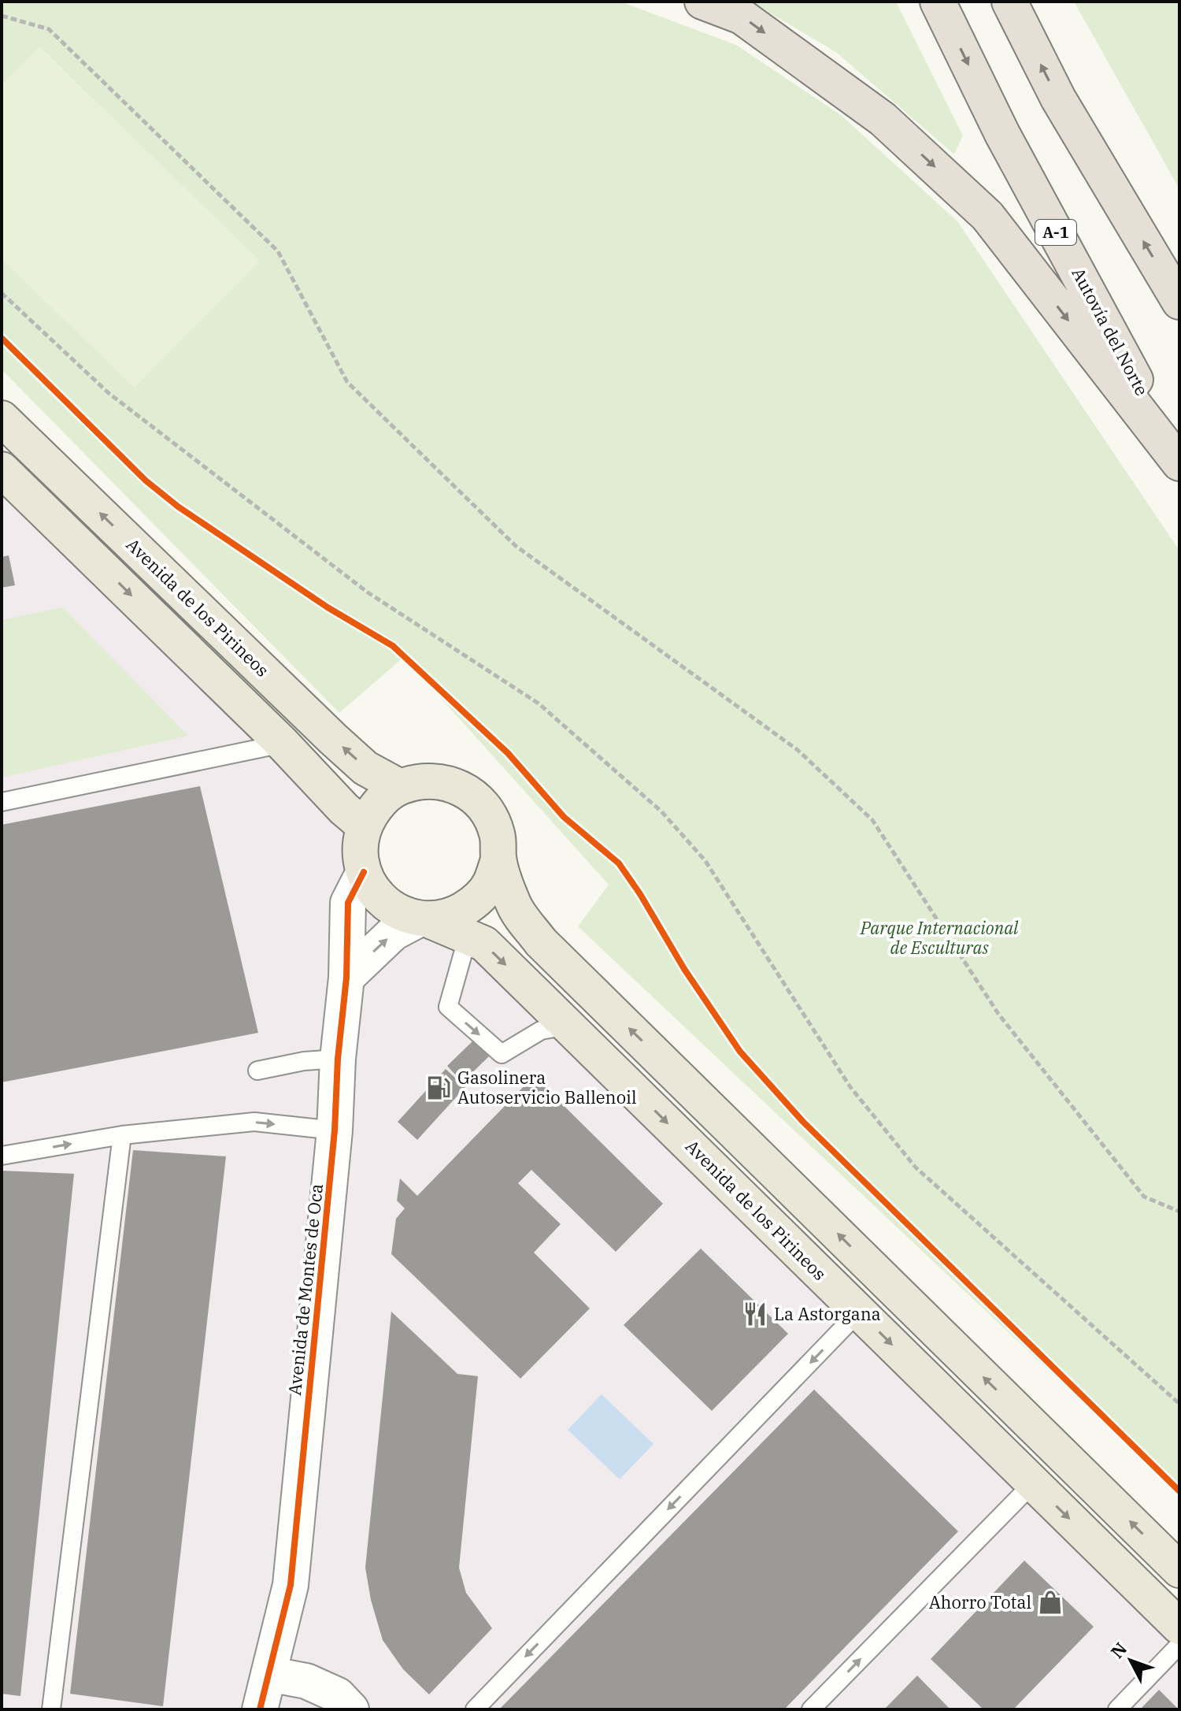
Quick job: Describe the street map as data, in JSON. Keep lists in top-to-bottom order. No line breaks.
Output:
{"streets":{"highway":["A-1","Autovía del Norte"],"main road":["Avenida de los Pirineos"],"street":["Avenida de Montes de Oca"]},"crossings":[["Avenida de los Pirineos","Avenida de Montes de Oca"]],"parks":["Parque Internacional de Esculturas"],"places":{"fuel station":["Gasolinera Autoservicio Ballenoil"],"restaurant":["La Astorgana"],"shop":["Ahorro Total"]},"north":"top left"}
